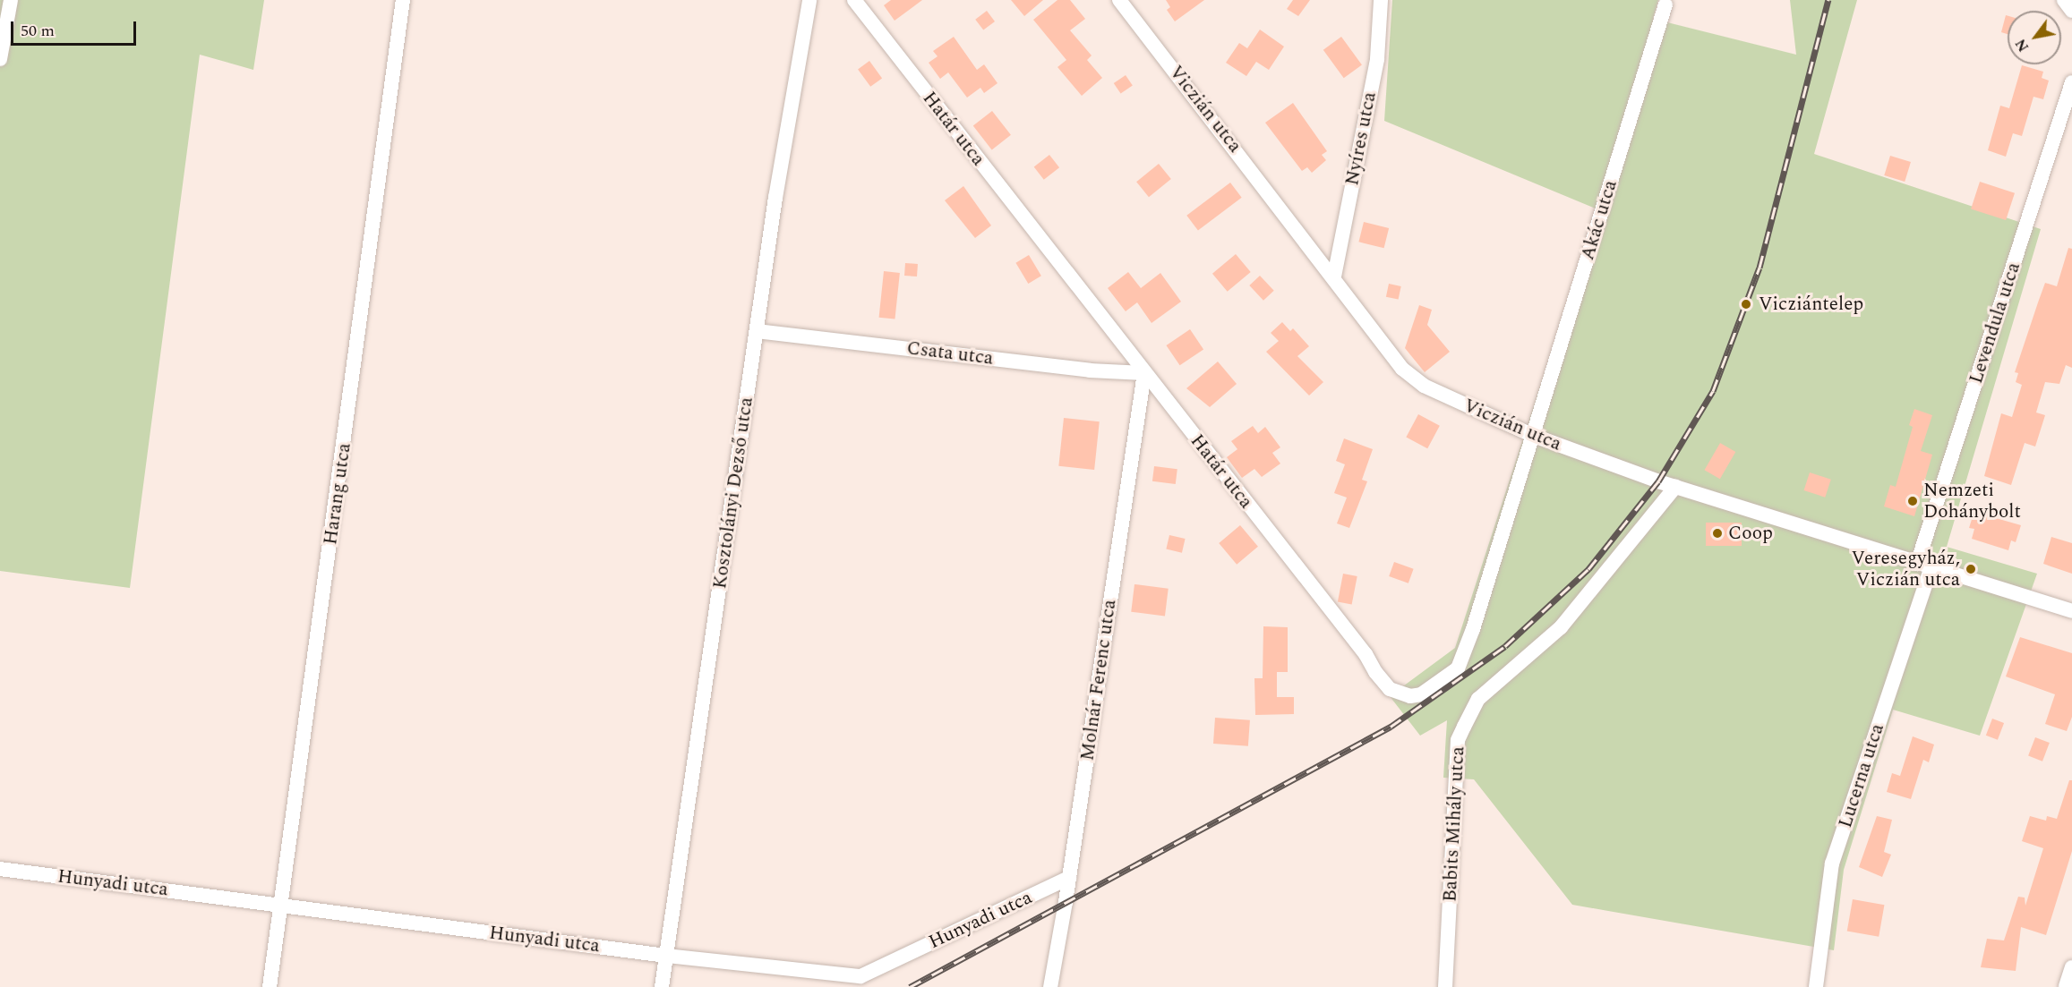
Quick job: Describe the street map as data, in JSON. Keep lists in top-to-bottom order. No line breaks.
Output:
{"streets":{"street":["Viczián utca","Határ utca","Nyíres utca","Akác utca","Levendula utca","Csata utca","Kosztolányi Dezső utca","Harang utca","Molnár Ferenc utca","Lucerna utca","Babits Mihály utca","Hunyadi utca"]},"crossings":[["Viczián utca","Határ utca"],["Viczián utca","Nyíres utca"],["Viczián utca","Akác utca"],["Viczián utca","Levendula utca"],["Viczián utca","Lucerna utca"],["Viczián utca","Babits Mihály utca"],["Határ utca","Akác utca"],["Határ utca","Csata utca"],["Határ utca","Molnár Ferenc utca"],["Levendula utca","Lucerna utca"],["Csata utca","Kosztolányi Dezső utca"],["Csata utca","Molnár Ferenc utca"],["Kosztolányi Dezső utca","Hunyadi utca"],["Harang utca","Hunyadi utca"],["Molnár Ferenc utca","Hunyadi utca"]],"places":["Vicziántelep","Nemzeti Dohánybolt","Coop","Veresegyház, Viczián utca"],"scale_bar":"50 m","north":"bottom left"}
